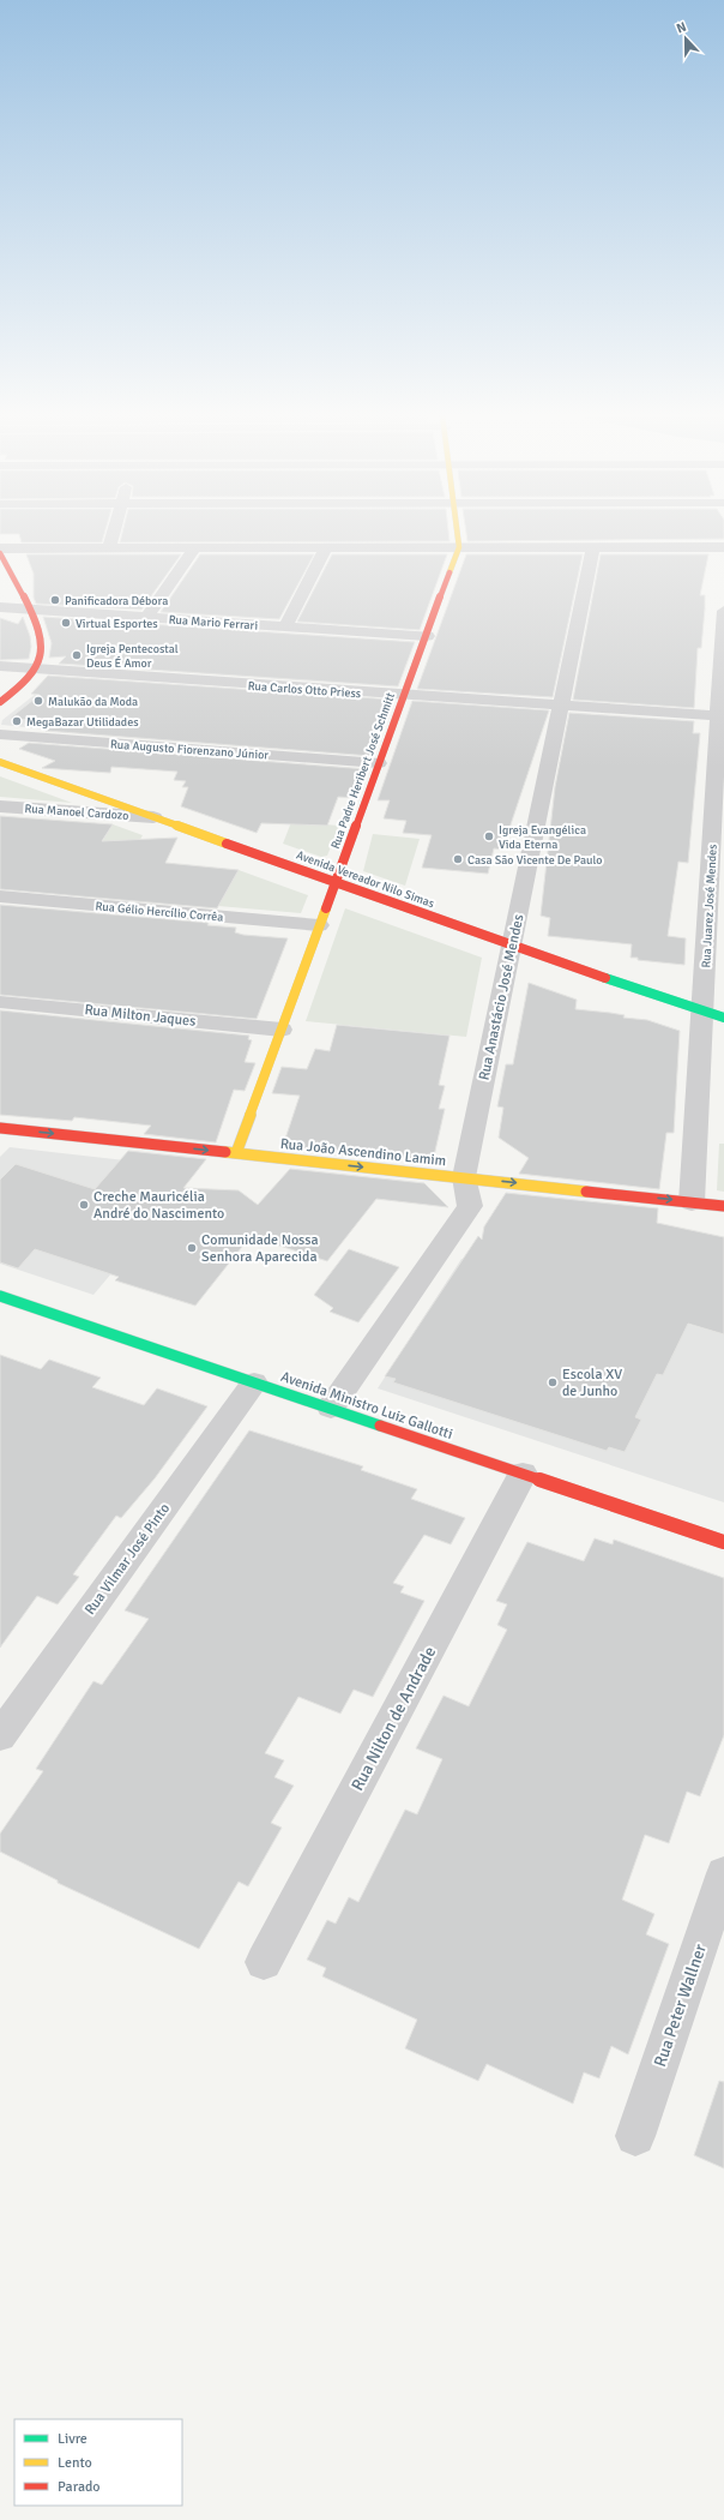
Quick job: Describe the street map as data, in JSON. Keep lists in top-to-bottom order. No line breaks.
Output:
{"streets":{"street":["Rua Mario Ferrari","Rua Carlos Otto Priess","Rua Augusto Fiorenzano Júnior","Rua Padre Heribert José Schmitt","Rua Manoel Cardozo","Avenida Vereador Nilo Simas","Rua Juarez José Mendes","Rua Gélio Hercílio Corrêa","Rua Anastácio José Mendes","Rua Milton Jaques","Rua João Ascendino Lamim","Avenida Ministro Luiz Gallotti","Rua Vilmar José Pinto","Rua Nilton de Andrade","Rua Peter Wallner"]},"crossings":[["Rua Mario Ferrari","Rua Padre Heribert José Schmitt"],["Rua Carlos Otto Priess","Rua Padre Heribert José Schmitt"],["Rua Carlos Otto Priess","Rua Juarez José Mendes"],["Rua Carlos Otto Priess","Rua Anastácio José Mendes"],["Rua Augusto Fiorenzano Júnior","Rua Padre Heribert José Schmitt"],["Rua Padre Heribert José Schmitt","Avenida Vereador Nilo Simas"],["Rua Padre Heribert José Schmitt","Rua Gélio Hercílio Corrêa"],["Rua Padre Heribert José Schmitt","Rua Milton Jaques"],["Rua Padre Heribert José Schmitt","Rua João Ascendino Lamim"],["Rua Manoel Cardozo","Avenida Vereador Nilo Simas"],["Avenida Vereador Nilo Simas","Rua Juarez José Mendes"],["Avenida Vereador Nilo Simas","Rua Anastácio José Mendes"],["Rua Juarez José Mendes","Rua João Ascendino Lamim"],["Rua Anastácio José Mendes","Rua João Ascendino Lamim"],["Rua Anastácio José Mendes","Avenida Ministro Luiz Gallotti"],["Avenida Ministro Luiz Gallotti","Rua Vilmar José Pinto"],["Avenida Ministro Luiz Gallotti","Rua Nilton de Andrade"]],"one_way":["Rua João Ascendino Lamim"],"places":["Panificadora Débora","Virtual Esportes","Igreja Pentecostal Deus É Amor","Malukão da Moda","MegaBazar Utilidades","Igreja Evangélica Vida Eterna","Casa São Vicente De Paulo","Creche Mauricélia André do Nascimento","Comunidade Nossa Senhora Aparecida","Escola XV de Junho"],"legend":["Livre","Lento","Parado"],"north":"top"}
